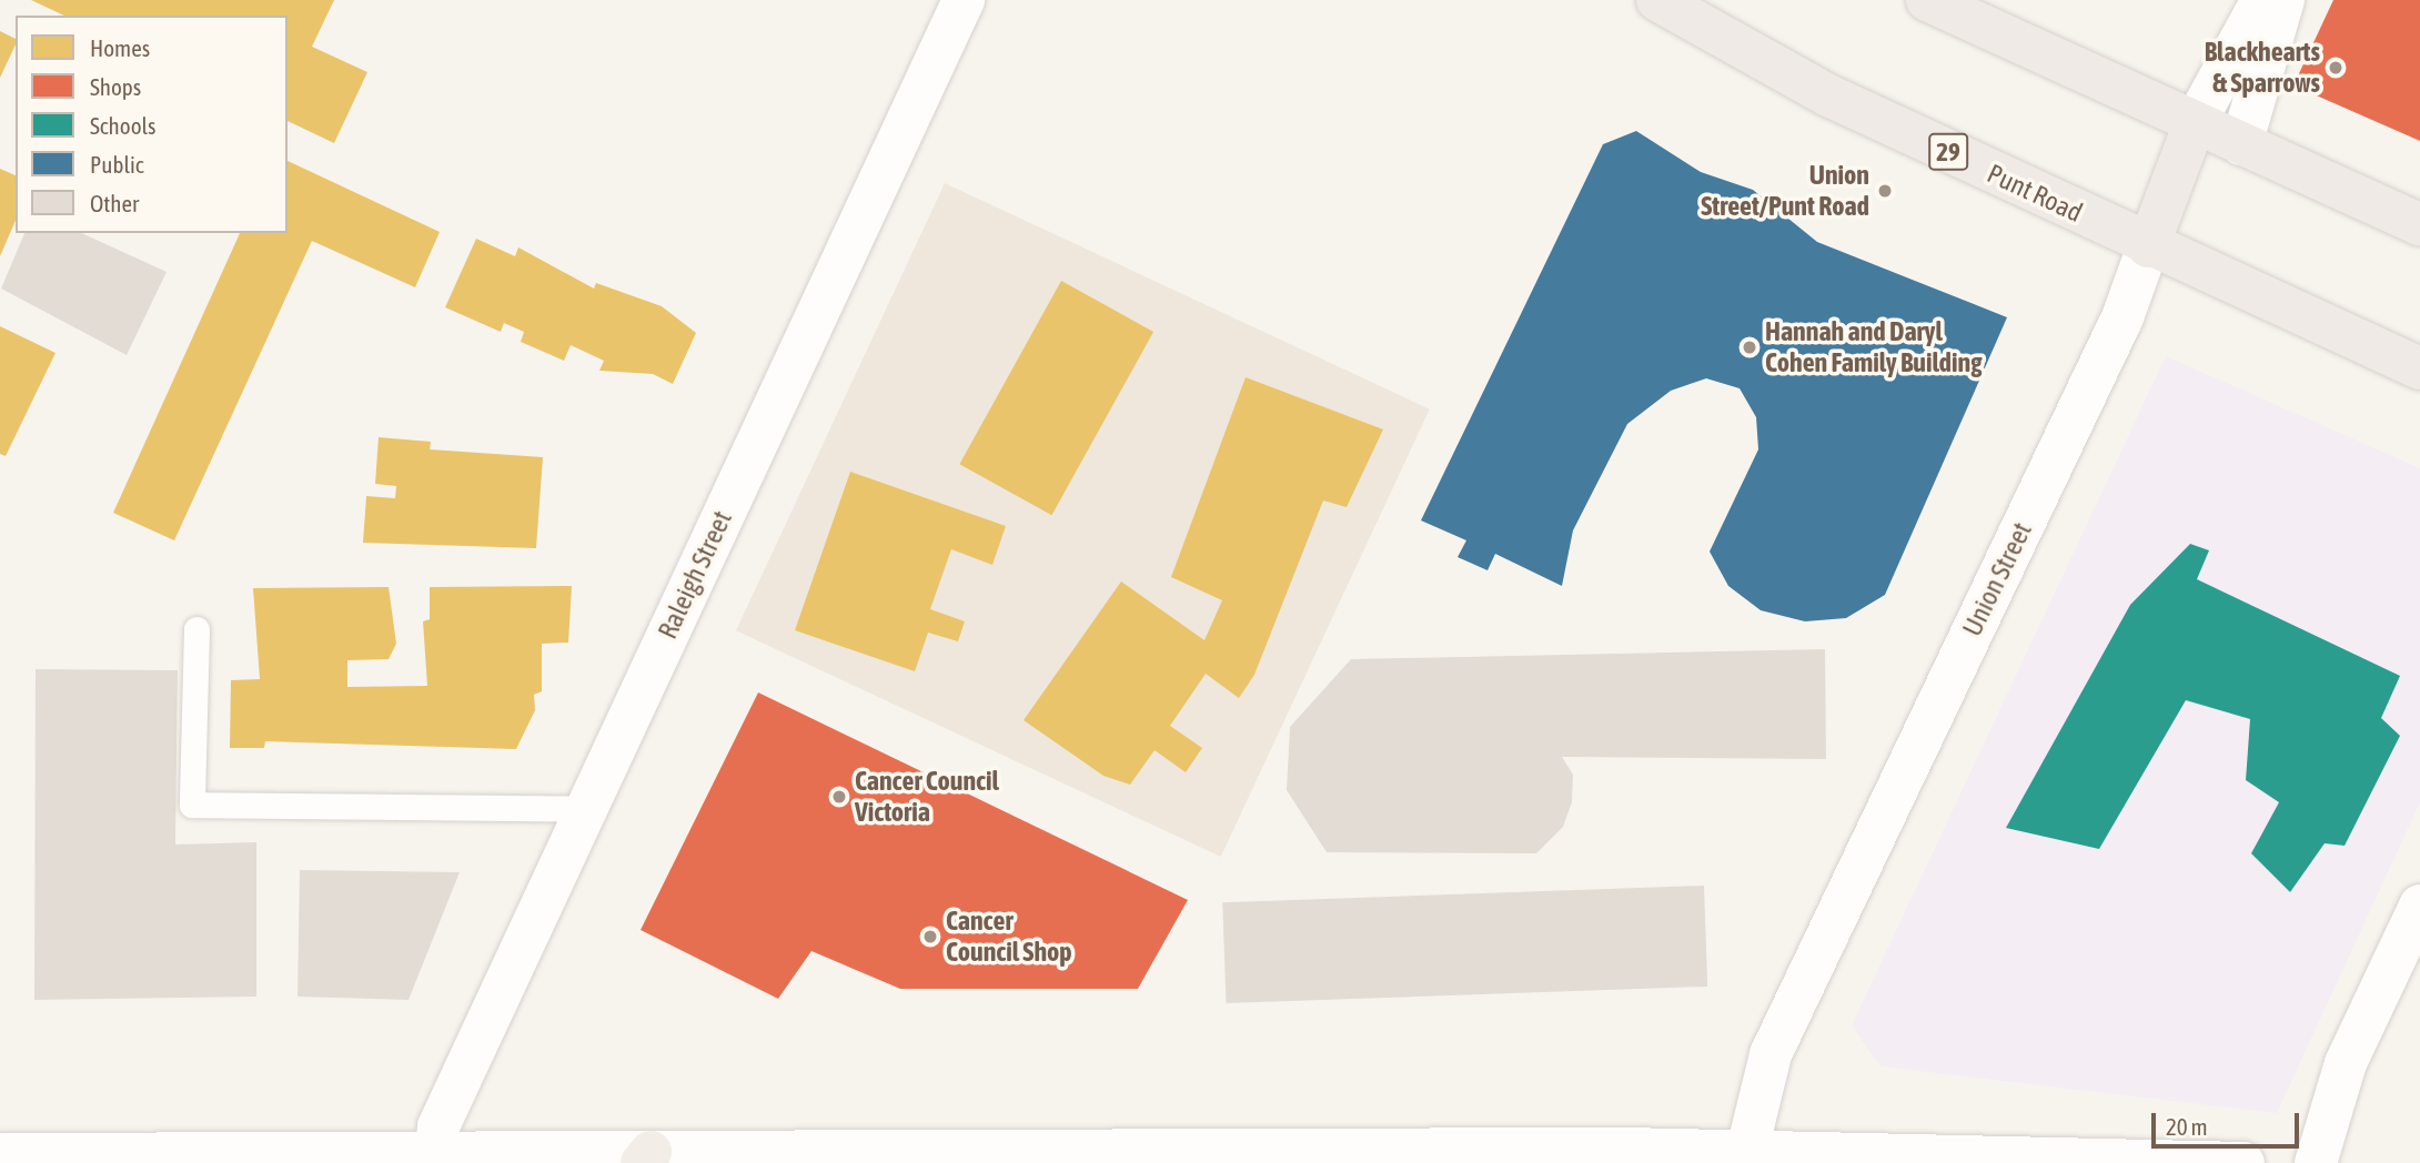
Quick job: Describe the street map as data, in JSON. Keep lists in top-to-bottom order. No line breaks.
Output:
{"streets":{"highway":["29","Punt Road","Union Street"],"street":["Raleigh Street"]},"crossings":[["Punt Road","Union Street"]],"places":["Blackhearts & Sparrows","Union Street/Punt Road","Hannah and Daryl Cohen Family Building","Cancer Council Victoria","Cancer Council Shop"],"legend":["Homes","Shops","Schools","Public","Other"],"scale_bar":"20 m"}
